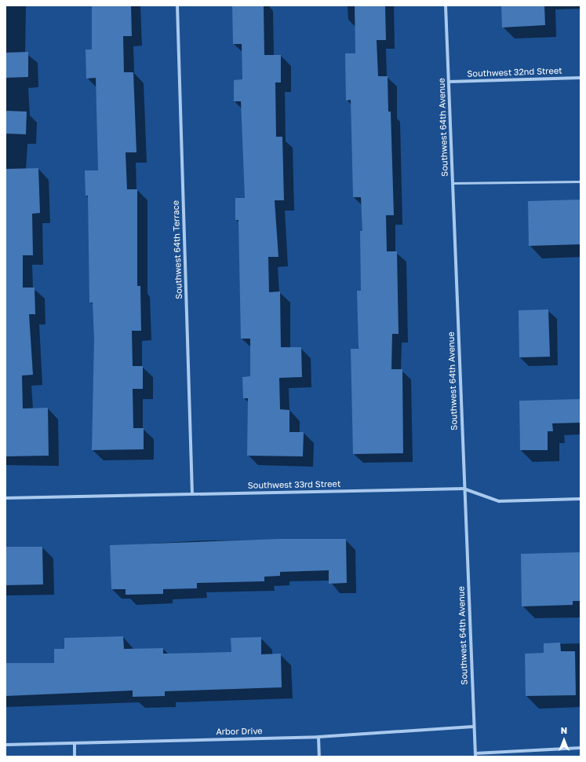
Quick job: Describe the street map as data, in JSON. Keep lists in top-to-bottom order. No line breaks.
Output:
{"streets":{"street":["Southwest 32nd Street","Southwest 64th Avenue","Southwest 64th Terrace","Southwest 33rd Street","Arbor Drive"]},"crossings":[["Southwest 32nd Street","Southwest 64th Avenue"],["Southwest 64th Avenue","Southwest 33rd Street"],["Southwest 64th Avenue","Arbor Drive"],["Southwest 64th Terrace","Southwest 33rd Street"]],"north":"top"}
